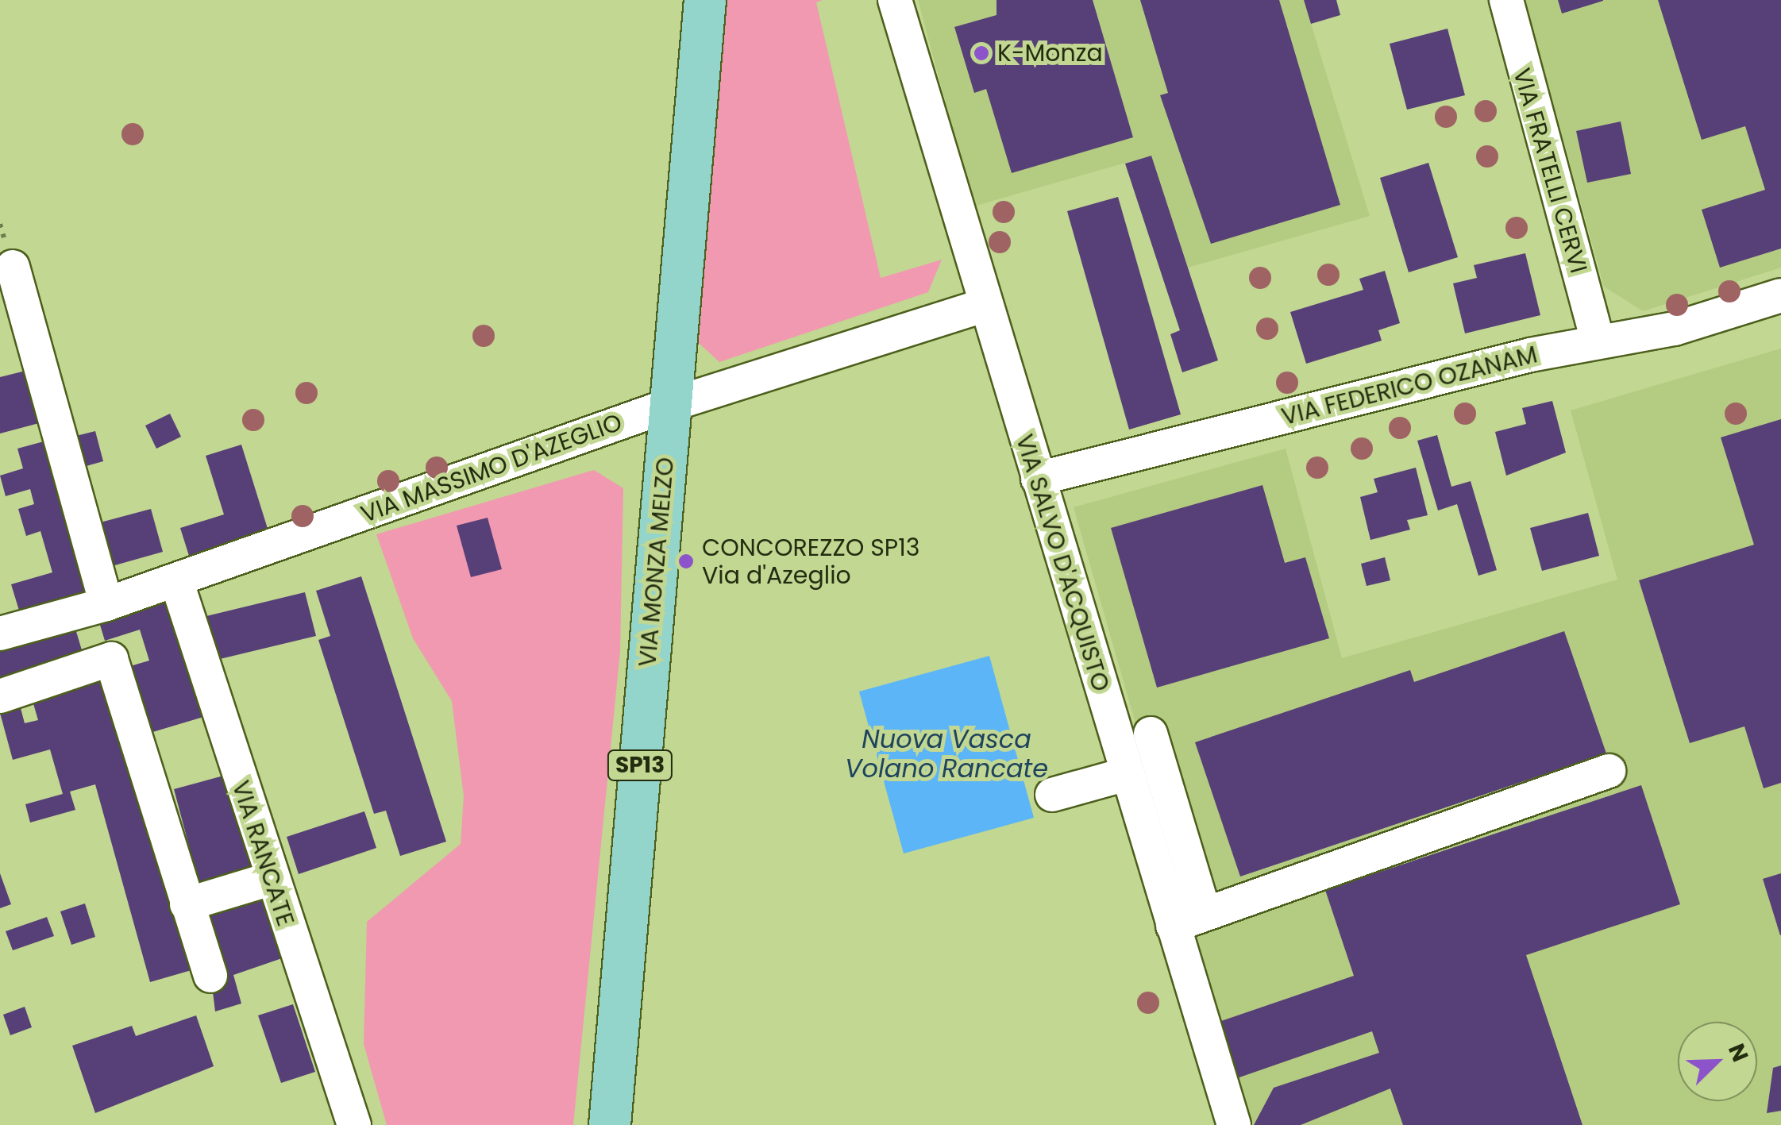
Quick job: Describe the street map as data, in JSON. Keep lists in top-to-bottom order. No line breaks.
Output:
{"streets":{"main road":["VIA MONZA MELZO","SP13"],"street":["VIA FRATELLI CERVI","VIA FEDERICO OZANAM","VIA MASSIMO D'AZEGLIO","VIA SALVO D'ACQUISTO","VIA RANCATE"]},"crossings":[["VIA FRATELLI CERVI","VIA FEDERICO OZANAM"],["VIA FEDERICO OZANAM","VIA SALVO D'ACQUISTO"],["VIA MASSIMO D'AZEGLIO","VIA MONZA MELZO"],["VIA MASSIMO D'AZEGLIO","VIA SALVO D'ACQUISTO"],["VIA MASSIMO D'AZEGLIO","VIA RANCATE"]],"water":["Nuova Vasca Volano Rancate"],"places":["K-Monza","CONCOREZZO SP13 Via d'Azeglio"],"north":"top right"}
